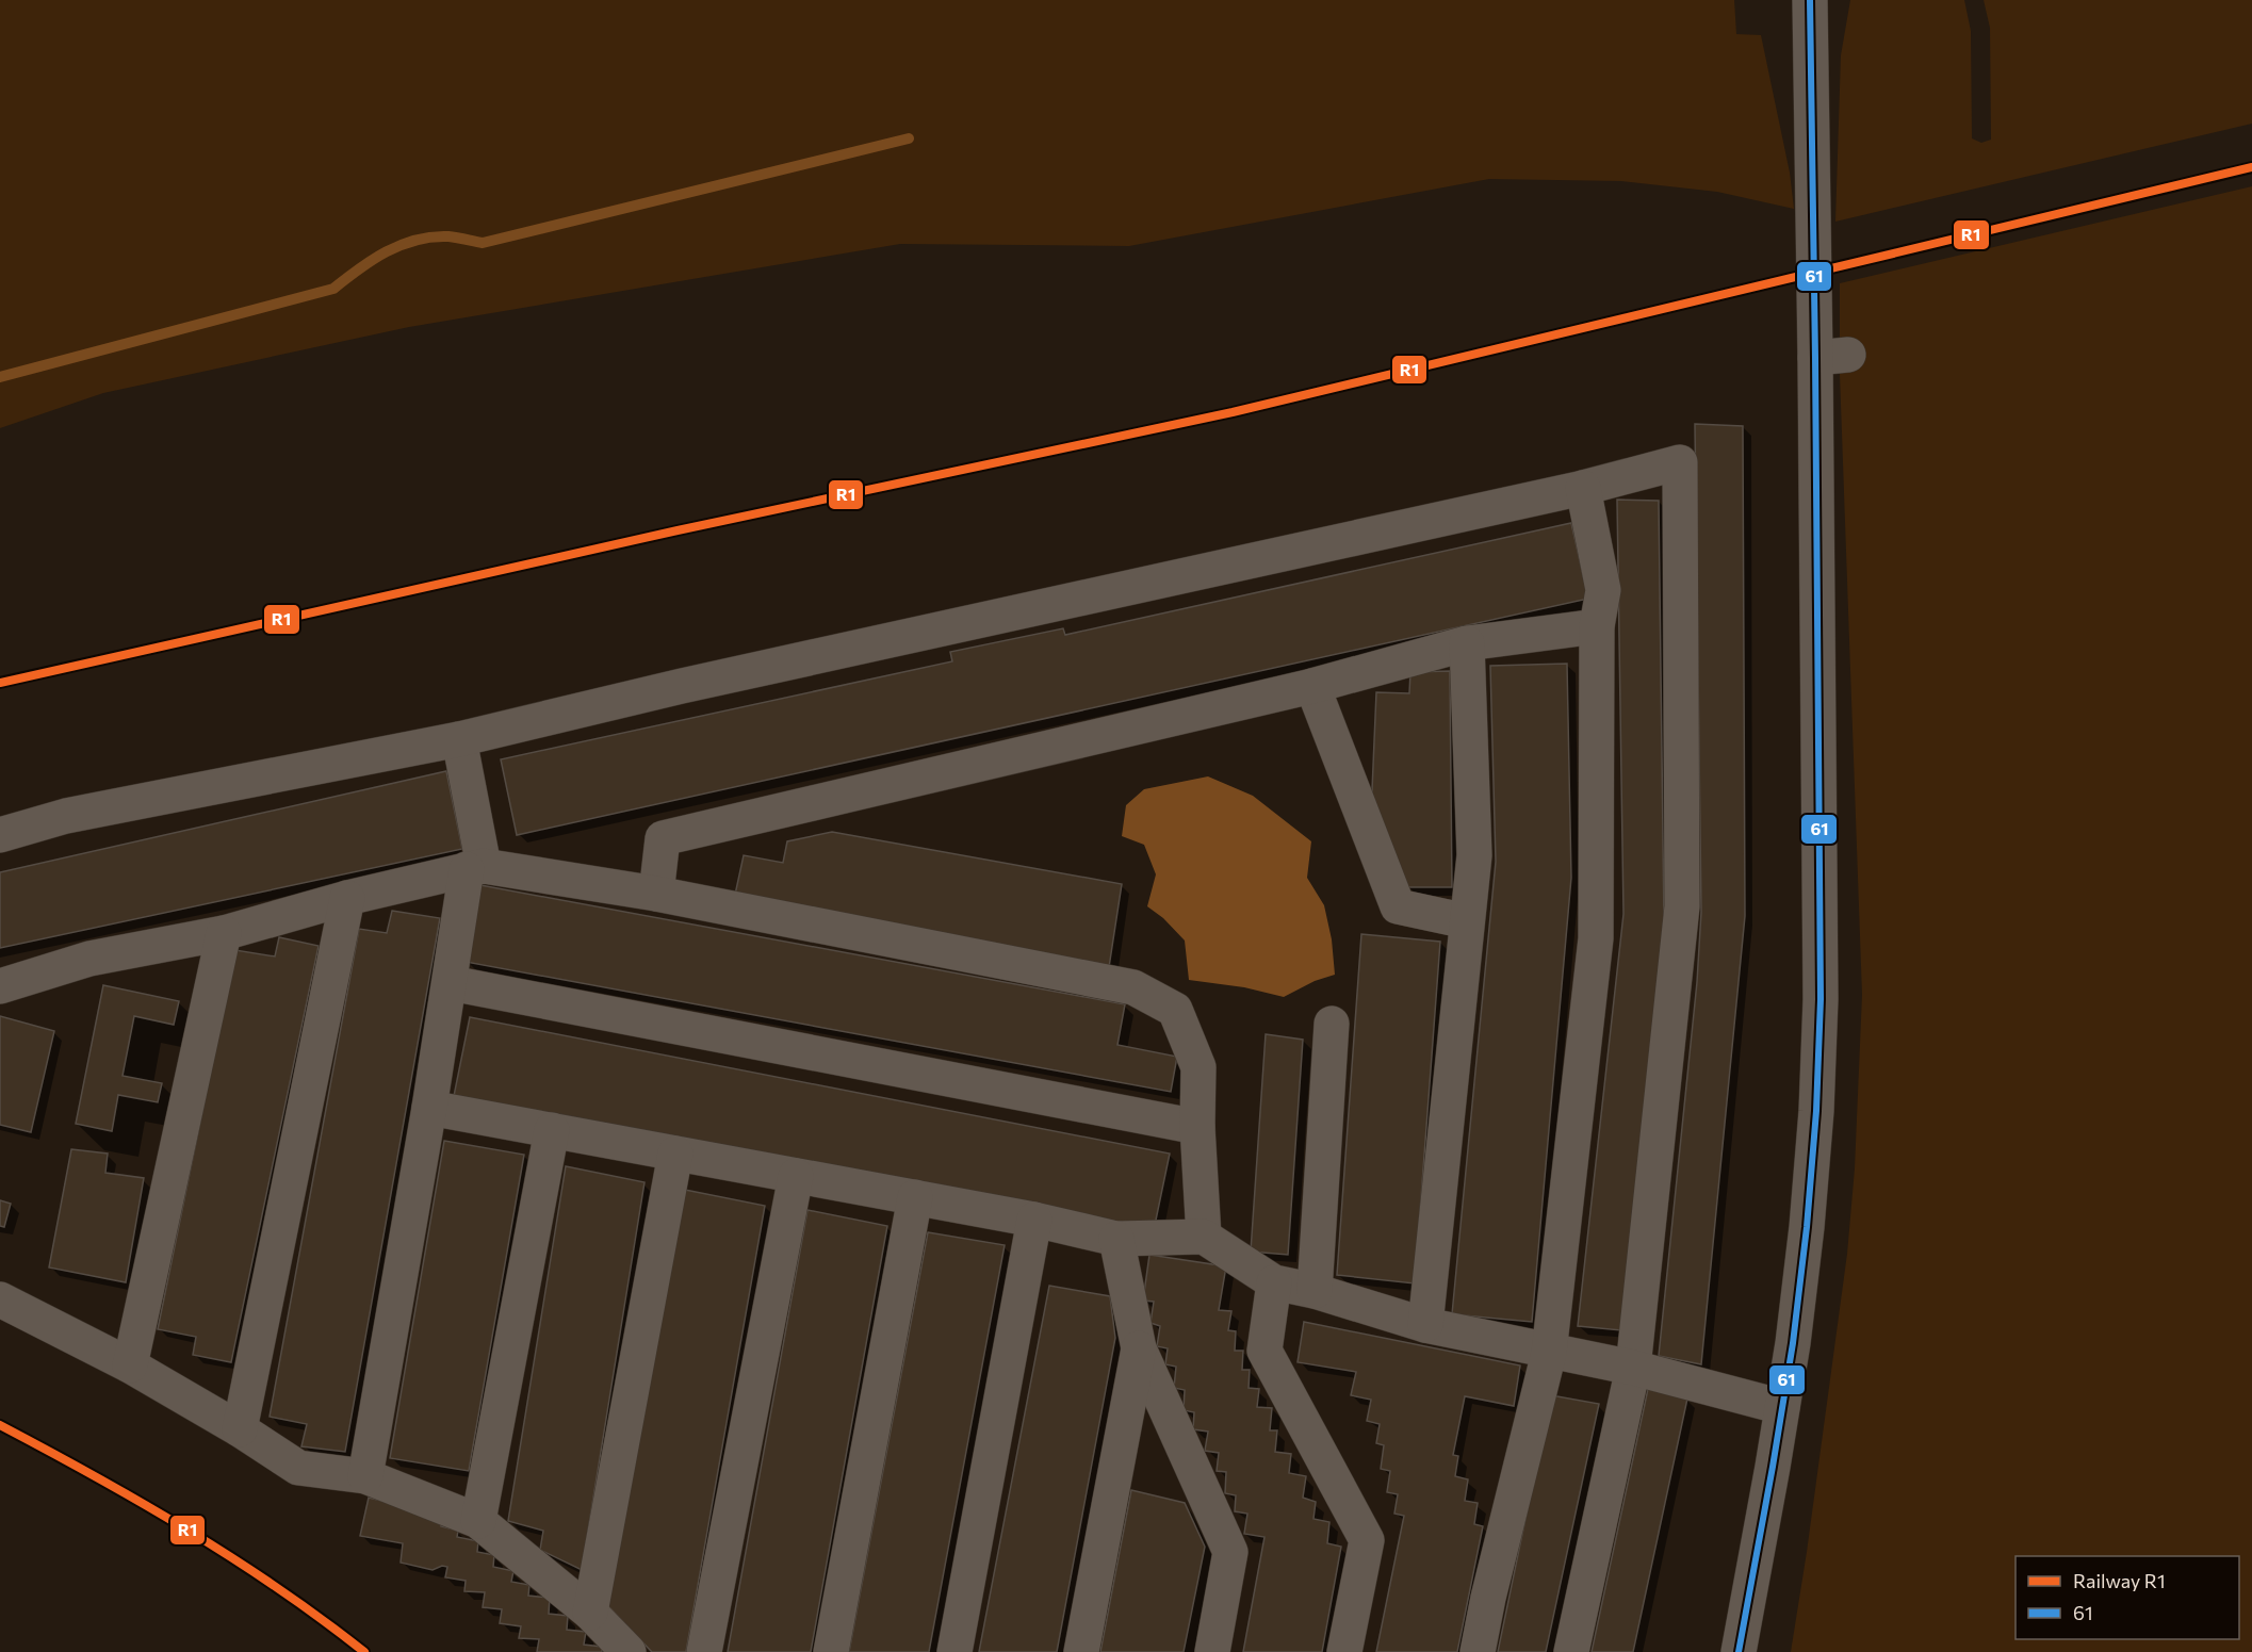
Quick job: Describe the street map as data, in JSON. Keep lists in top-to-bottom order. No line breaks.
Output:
{"lines":["transit line 61","rail line R1"],"legend":["Railway R1","61"]}
